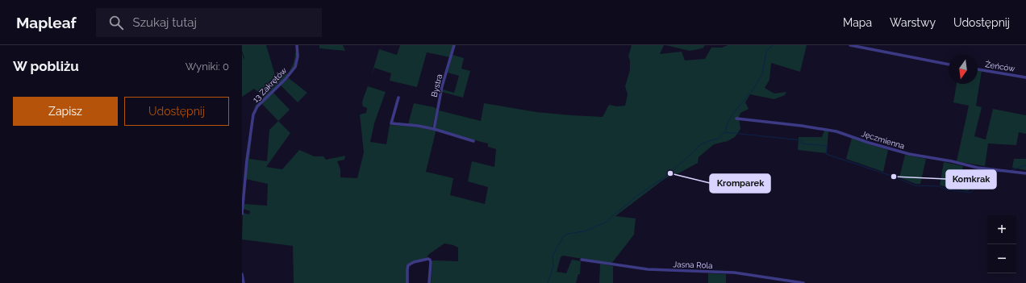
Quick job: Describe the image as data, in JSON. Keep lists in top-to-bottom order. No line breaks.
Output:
{"streets":{"street":["Żeńców","13 Zakrętów","Bystra","Jęczmienna","Jasna Rola"]},"places":["Kromparek","Komkrak"],"north":"bottom","page":{"header":"Mapleaf","search":"Szukaj tutaj","nav":["Mapa","Warstwy","Udostępnij"],"heading":["W pobliżu","Wyniki: 0"],"buttons":["Zapisz","Udostępnij"],"map_buttons":["+","−"]}}
